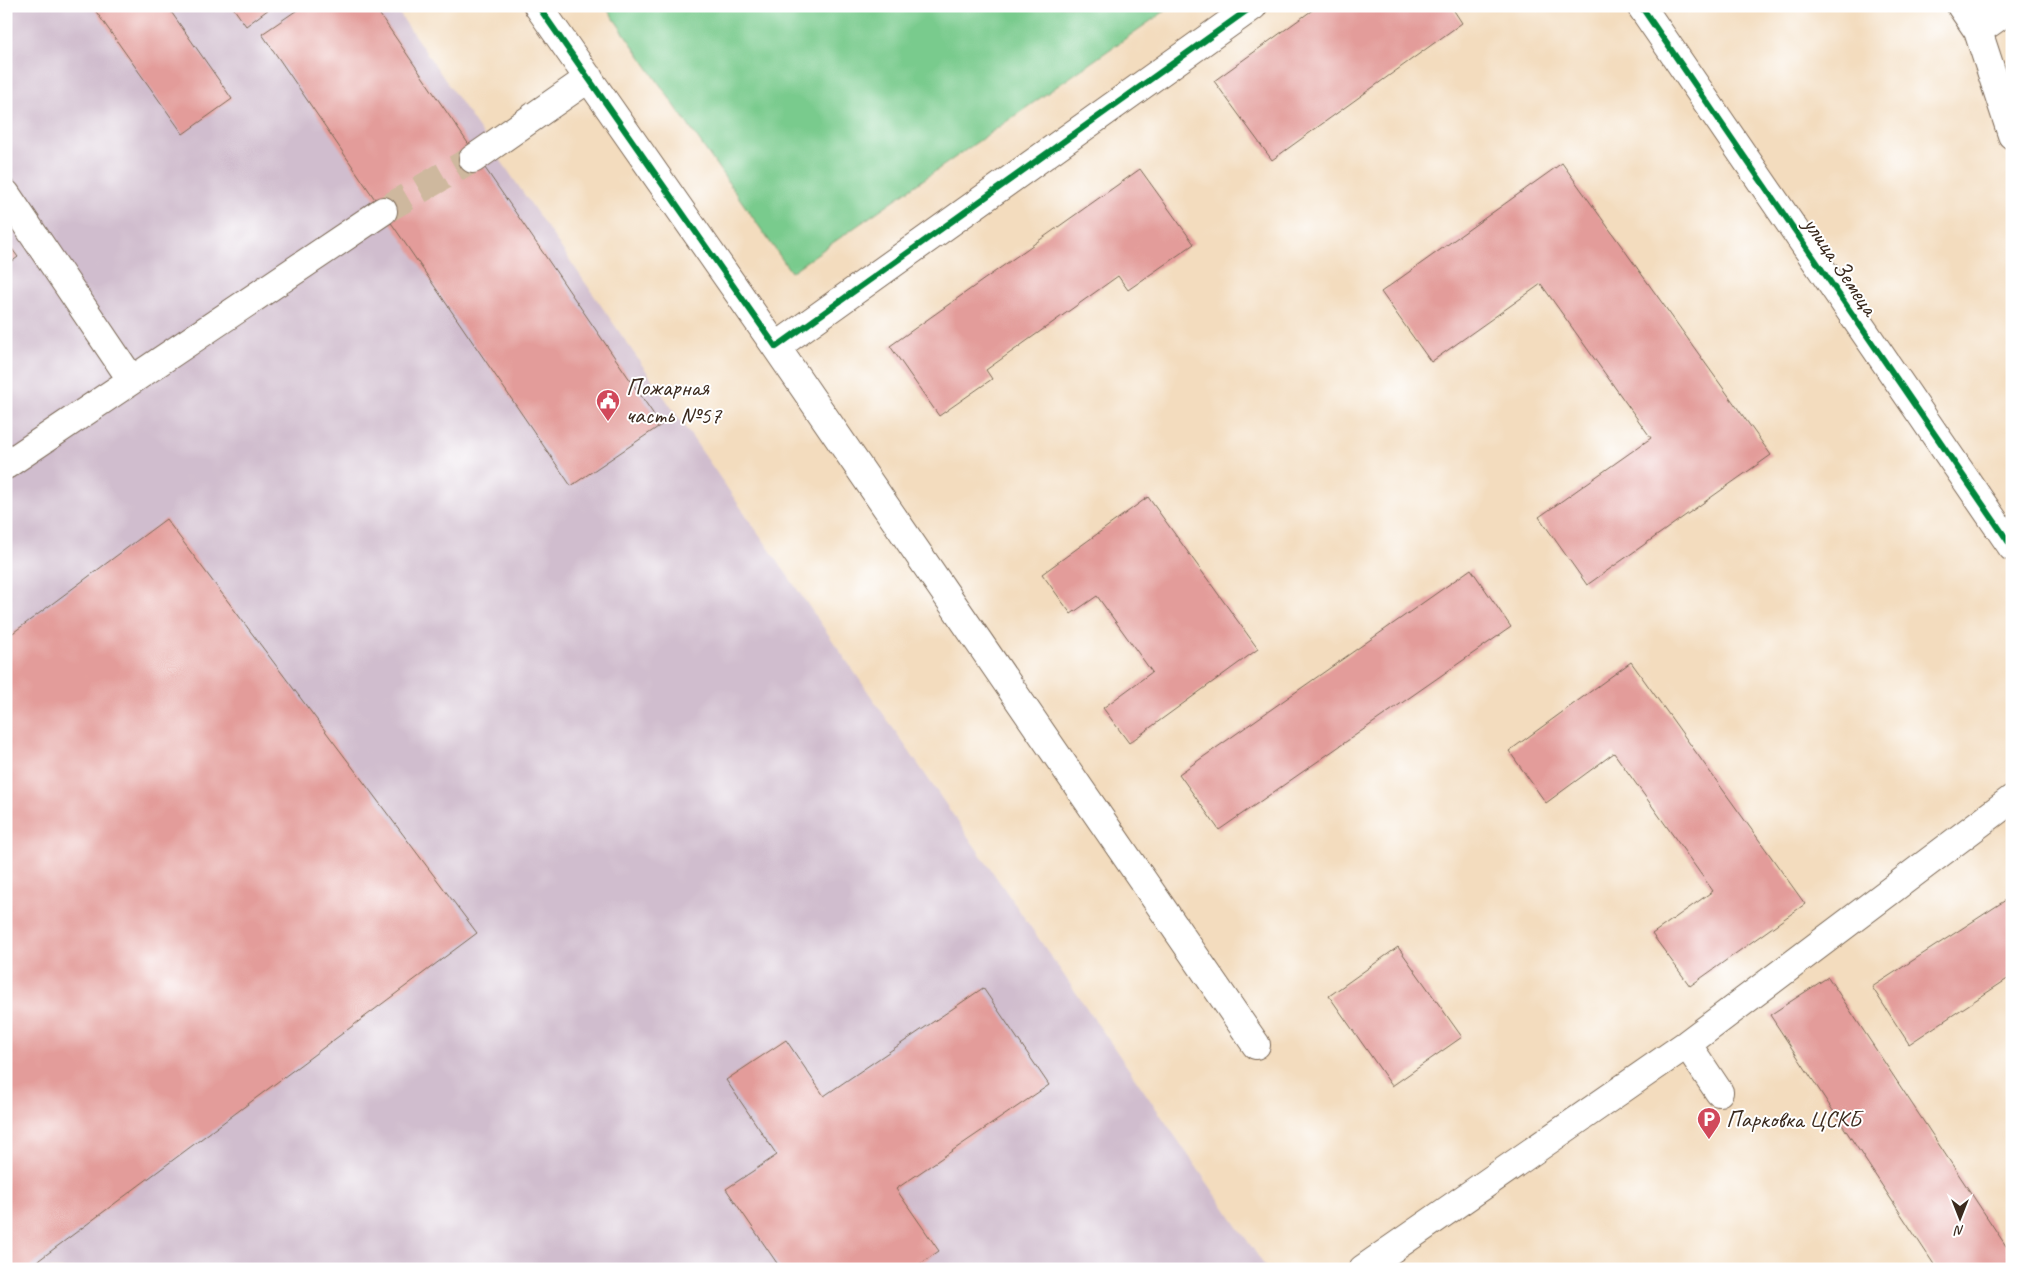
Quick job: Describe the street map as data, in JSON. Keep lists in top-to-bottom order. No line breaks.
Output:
{"streets":{"street":["улица Земеца"]},"places":{"public building":["Пожарная часть №57"],"parking":["Парковка ЦСКБ"]},"north":"bottom"}
